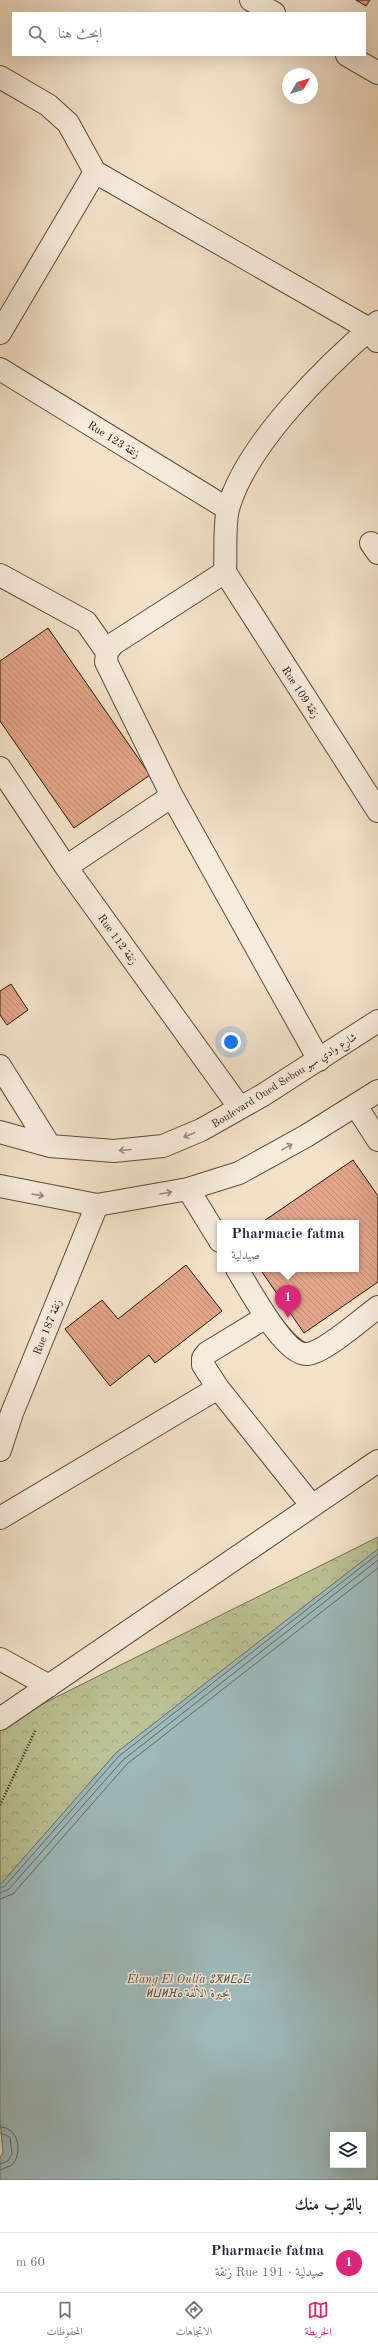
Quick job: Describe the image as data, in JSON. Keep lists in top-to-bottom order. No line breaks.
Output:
{"streets":{"street":["Rue 123 زنقة","Rue 109 زنقة","Rue 112 زنقة","Boulevard Oued Sebou شارع وادي سبو","Rue 187 زنقة"]},"crossings":[["Rue 112 زنقة","Boulevard Oued Sebou شارع وادي سبو"]],"water":["Étang El Oulfa ⵓⴳⵍⵎⴰⵎ ⵍⵡⵍⴼⴰ بحيرة الألفة"],"north":"top right","page":{"search":"ابحث هنا","popup":["Pharmacie fatma","صيدلية"],"pins":"1","heading":"بالقرب منك","list":[{"mark":"1","name":"Pharmacie fatma","note":"صيدلية · Rue 191 زنقة","value":"60 m"}],"nav":["الخريطة","الاتجاهات","المحفوظات"]}}
